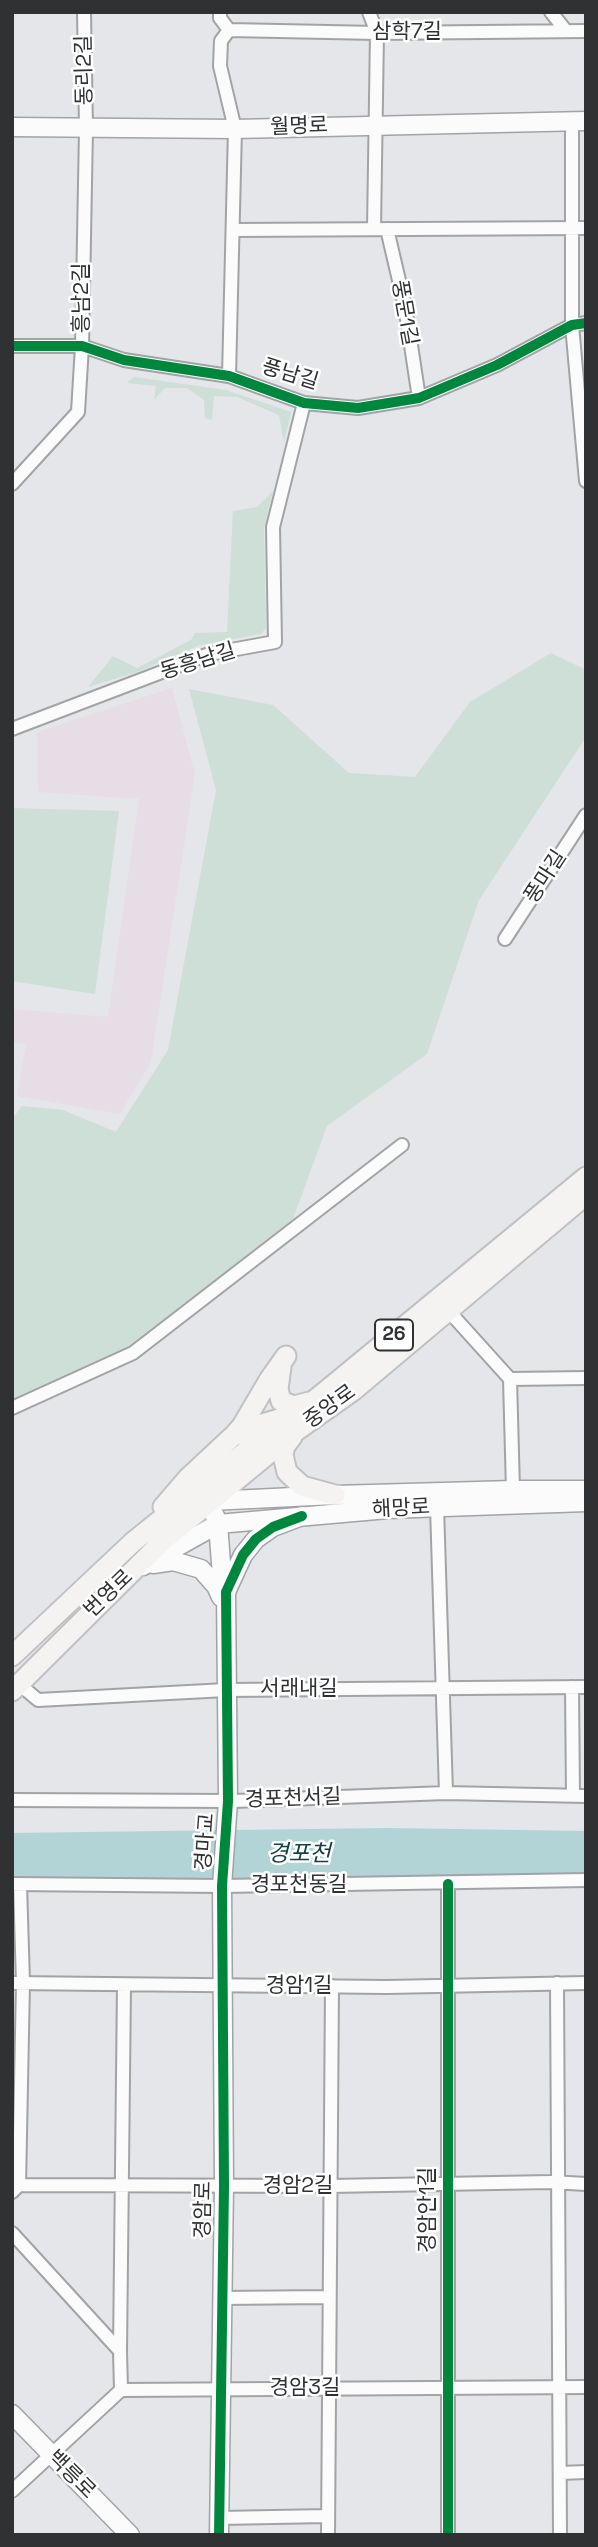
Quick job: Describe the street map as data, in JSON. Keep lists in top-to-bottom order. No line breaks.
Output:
{"streets":{"main road":["26","중앙로","번영로"],"street":["삼학7길","동리2길","월명로","흥남2길","풍문1길","풍남길","동흥남길","풍마길","해망로","서래내길","경포천서길","경마교","경포천동길","경암1길","경암2길","경암로","경암안1길","경암3길","백릉로"]},"crossings":[["삼학7길","풍문1길"],["동리2길","월명로"],["동리2길","흥남2길"],["월명로","흥남2길"],["월명로","풍문1길"],["흥남2길","풍남길"],["풍문1길","풍남길"],["풍남길","동흥남길"],["중앙로","해망로"],["중앙로","번영로"],["해망로","번영로"],["번영로","서래내길"],["서래내길","경포천서길"],["경포천서길","경마교"],["경마교","경포천동길"],["경마교","경암로"],["경포천동길","경암로"],["경포천동길","경암안1길"],["경암1길","경암로"],["경암1길","경암안1길"],["경암2길","경암로"],["경암2길","경암안1길"],["경암로","경암3길"],["경암안1길","경암3길"]],"water":["경포천"]}
